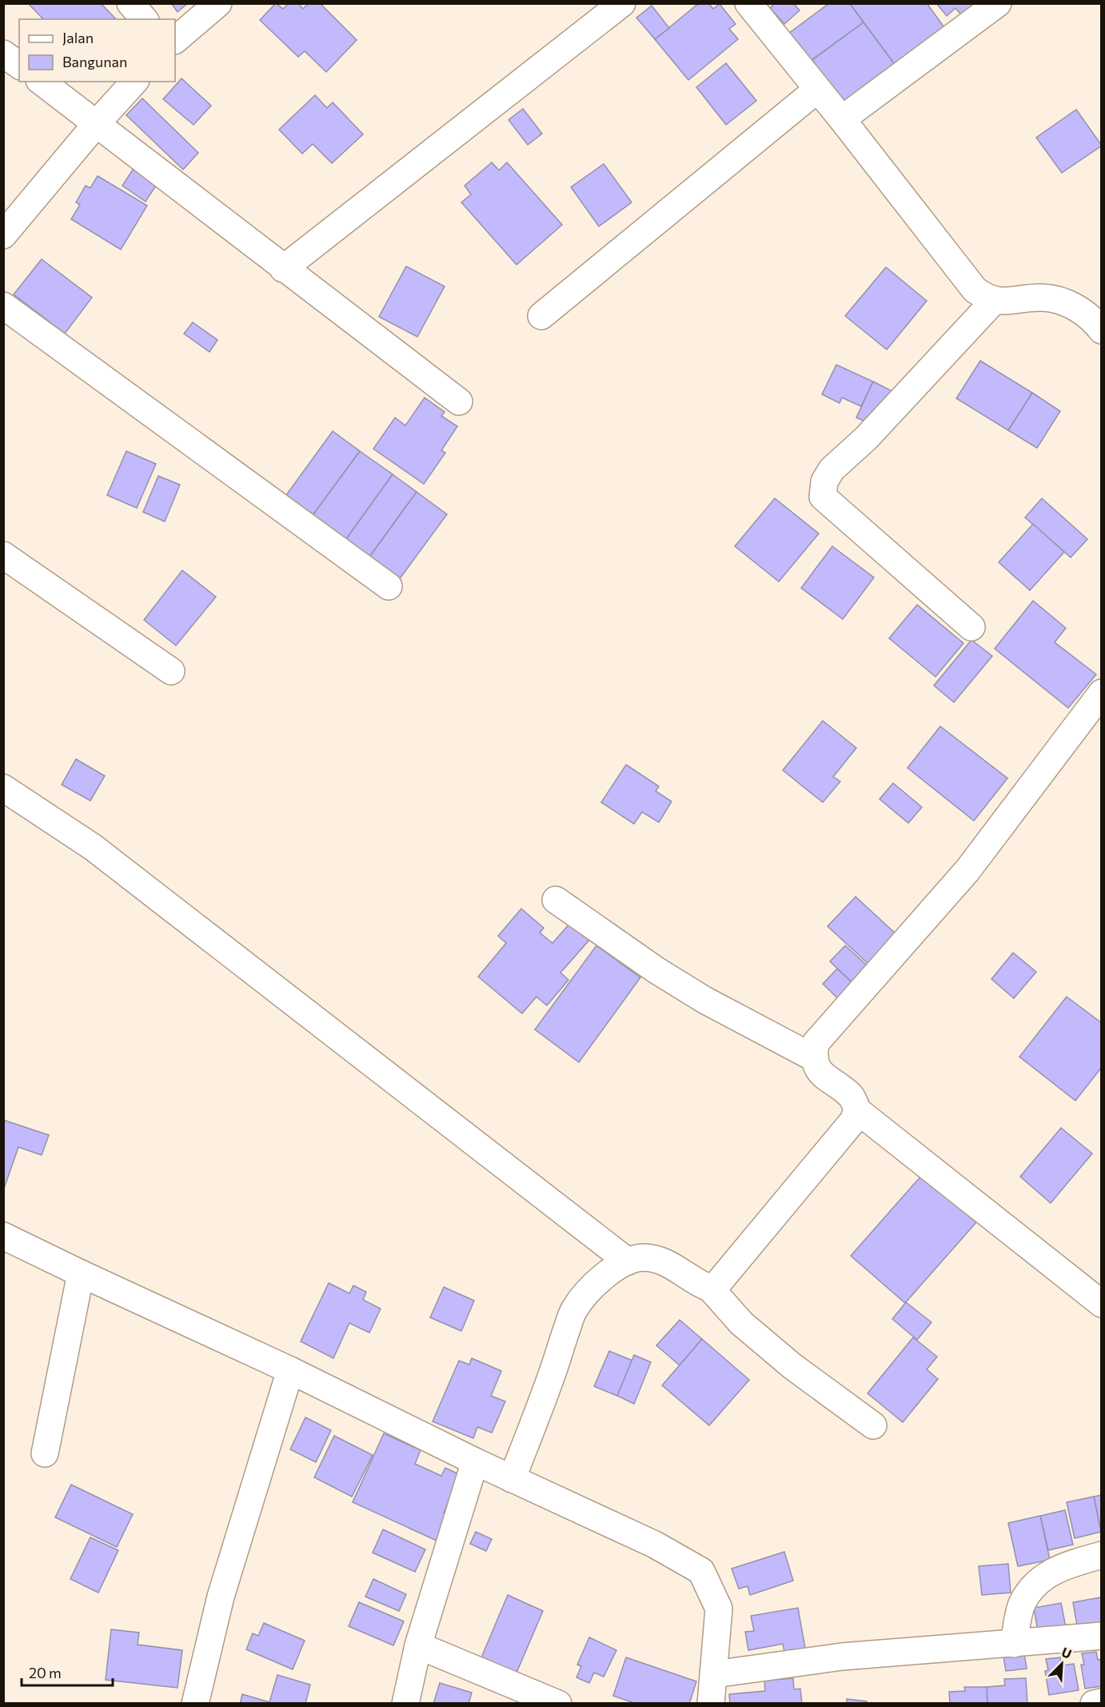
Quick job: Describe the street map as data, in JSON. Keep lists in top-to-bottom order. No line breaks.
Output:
{"legend":["Jalan","Bangunan"],"scale_bar":"20 m","north":"top right"}
